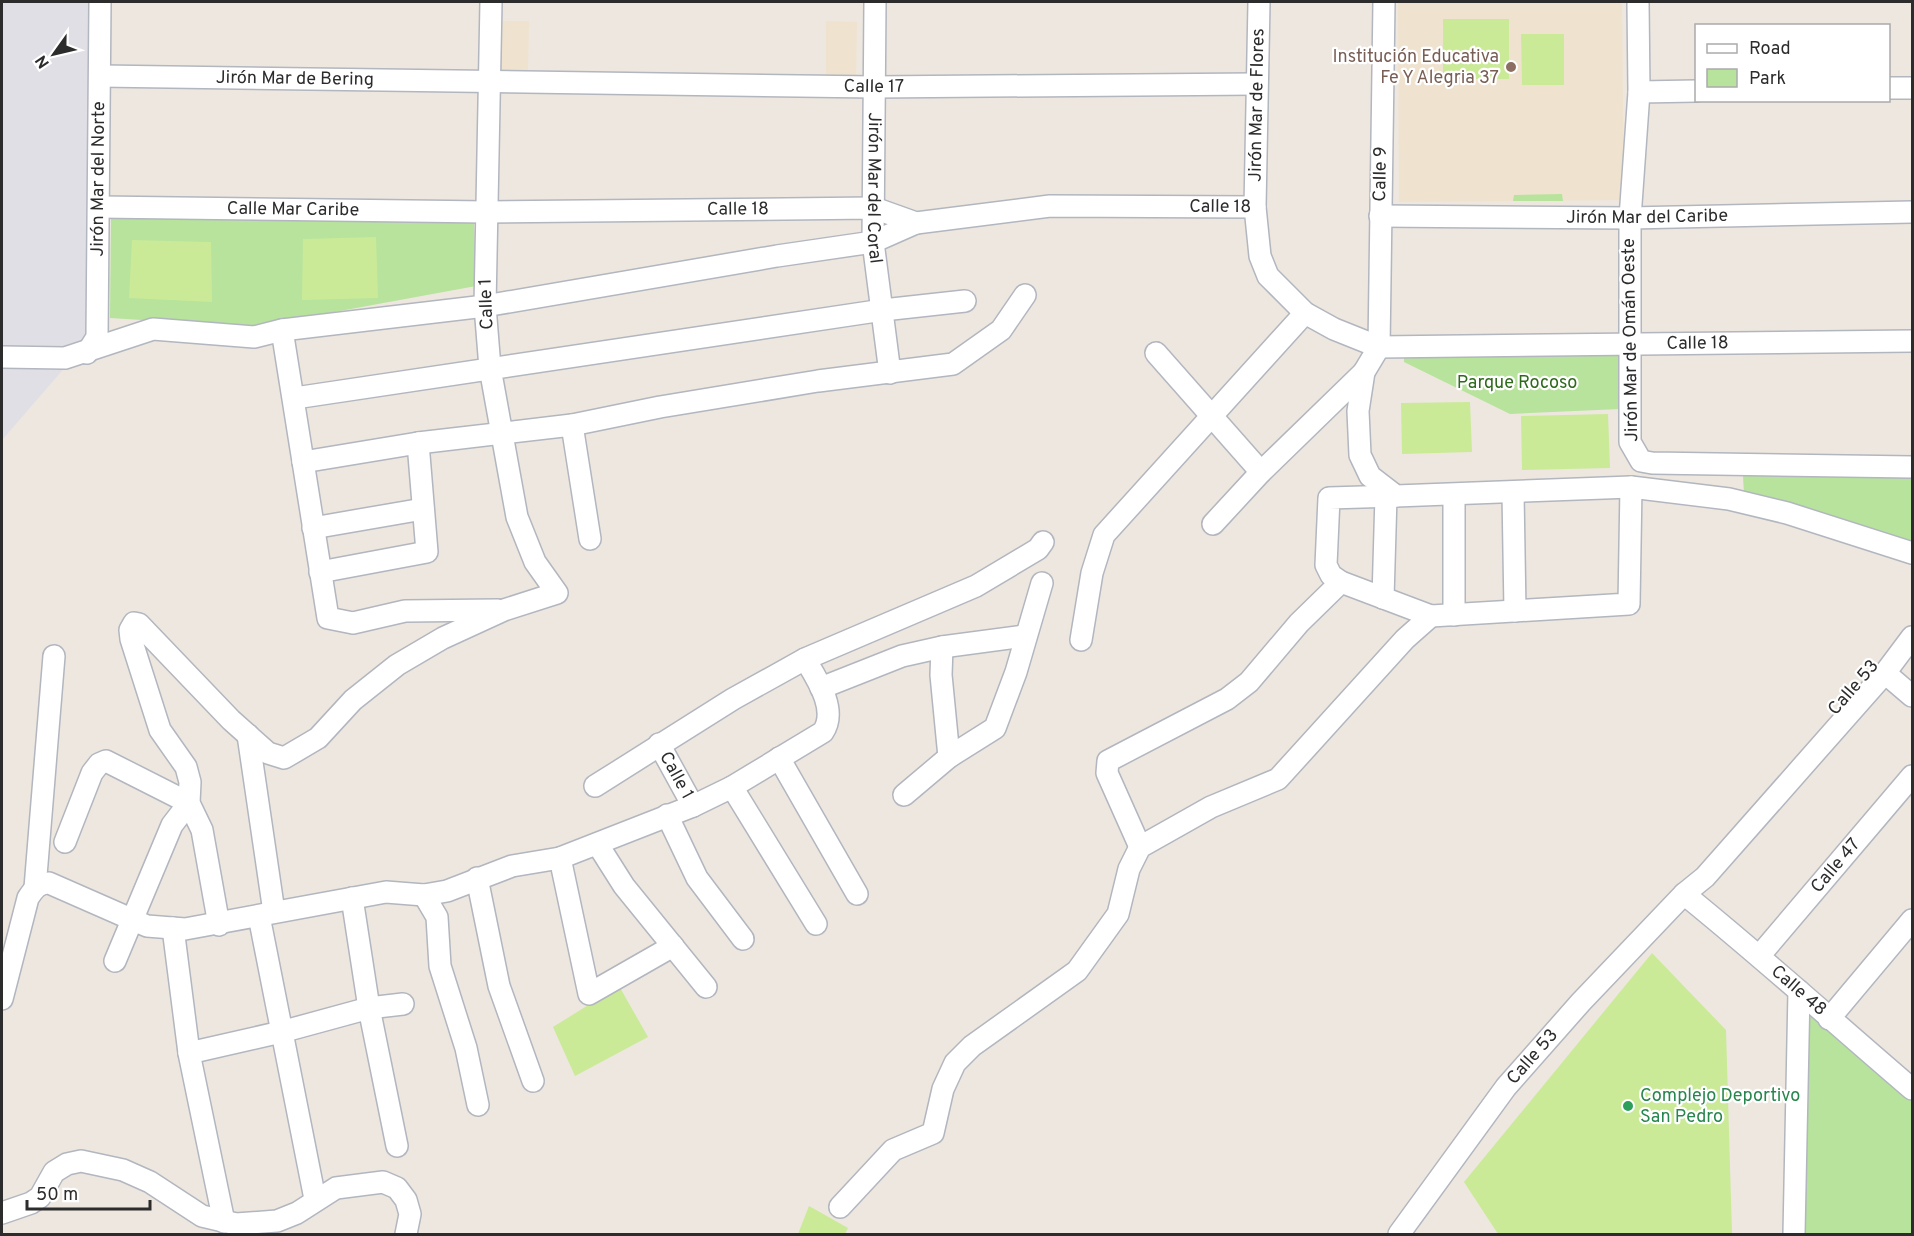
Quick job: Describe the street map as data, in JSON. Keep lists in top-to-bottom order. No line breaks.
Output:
{"streets":{"street":["Jirón Mar de Bering","Calle 17","Jirón Mar de Flores","Calle 9","Jirón Mar del Norte","Jirón Mar del Coral","Calle 18","Calle Mar Caribe","Jirón Mar del Caribe","Calle 1","Jirón Mar de Omán Oeste","Calle 53","Calle 47","Calle 48"]},"crossings":[["Jirón Mar de Bering","Calle 17"],["Jirón Mar de Bering","Jirón Mar del Norte"],["Jirón Mar de Bering","Calle 1"],["Calle 17","Jirón Mar de Flores"],["Calle 17","Jirón Mar del Coral"],["Calle 17","Calle 1"],["Jirón Mar de Flores","Calle 18"],["Calle 9","Calle 18"],["Calle 9","Jirón Mar del Caribe"],["Jirón Mar del Norte","Calle Mar Caribe"],["Jirón Mar del Coral","Calle 18"],["Calle 18","Calle Mar Caribe"],["Calle 18","Calle 1"],["Calle 18","Jirón Mar de Omán Oeste"],["Calle Mar Caribe","Calle 1"],["Jirón Mar del Caribe","Jirón Mar de Omán Oeste"],["Calle 53","Calle 48"],["Calle 47","Calle 48"]],"parks":["Parque Rocoso"],"places":["Institución Educativa Fe Y Alegria 37","Complejo Deportivo San Pedro"],"legend":["Road","Park"],"scale_bar":"50 m","north":"bottom left"}
